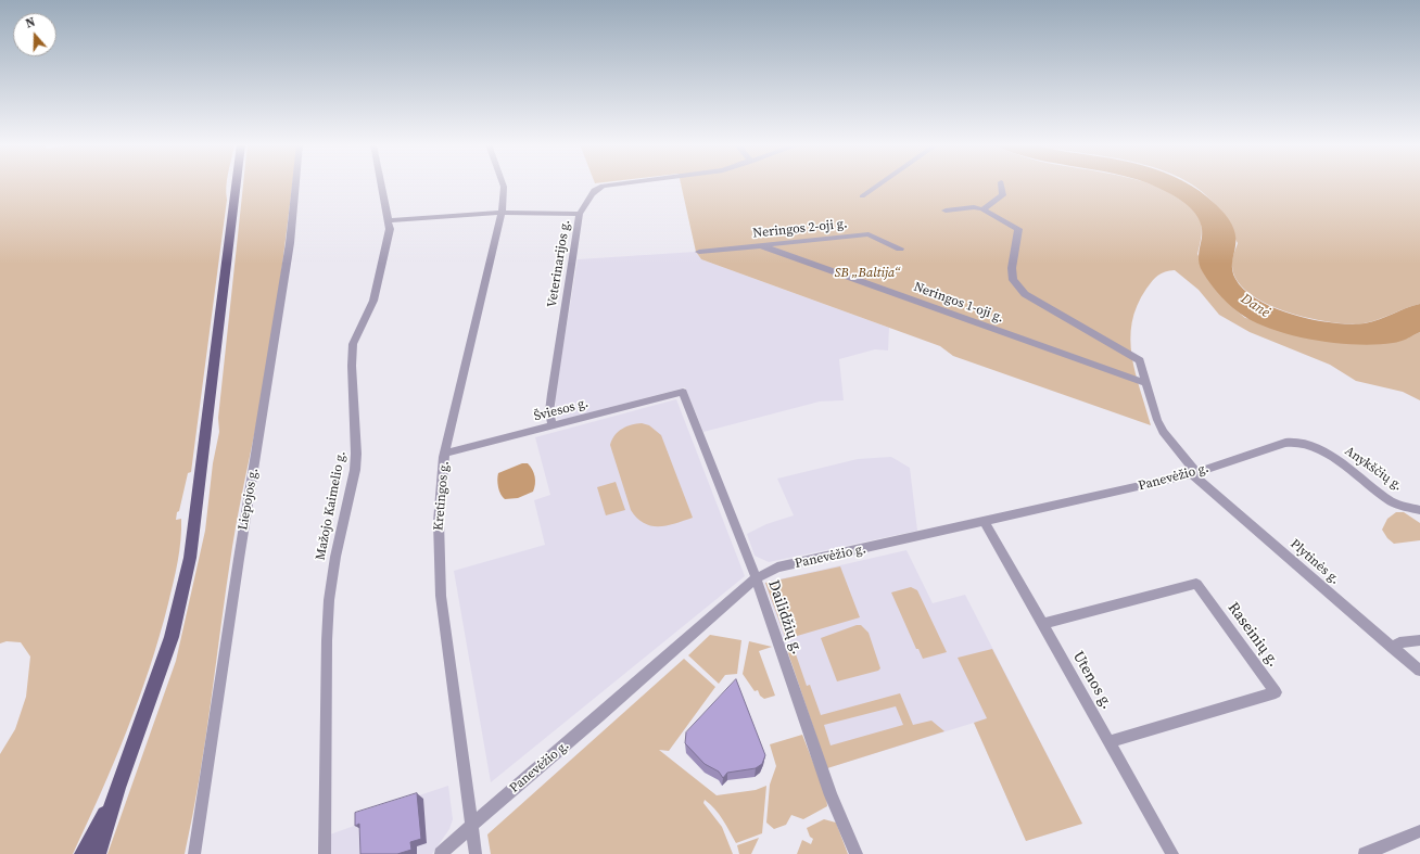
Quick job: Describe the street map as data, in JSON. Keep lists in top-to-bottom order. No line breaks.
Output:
{"streets":{"street":["Neringos 2-oji g.","Veterinarijos g.","Neringos 1-oji g.","Šviesos g.","Anykščių g.","Panevėžio g.","Kretingos g.","Liepojos g.","Mažojo Kaimelio g.","Plytinės g.","Dailidžių g.","Raseinių g.","Utenos g."]},"crossings":[["Neringos 2-oji g.","Neringos 1-oji g."],["Veterinarijos g.","Šviesos g."],["Neringos 1-oji g.","Plytinės g."],["Šviesos g.","Kretingos g."],["Šviesos g.","Dailidžių g."],["Anykščių g.","Panevėžio g."],["Panevėžio g.","Kretingos g."],["Panevėžio g.","Plytinės g."],["Panevėžio g.","Dailidžių g."],["Panevėžio g.","Utenos g."],["Raseinių g.","Utenos g."]],"water":["Danė"],"parks":["SB „Baltija“"],"north":"top"}
